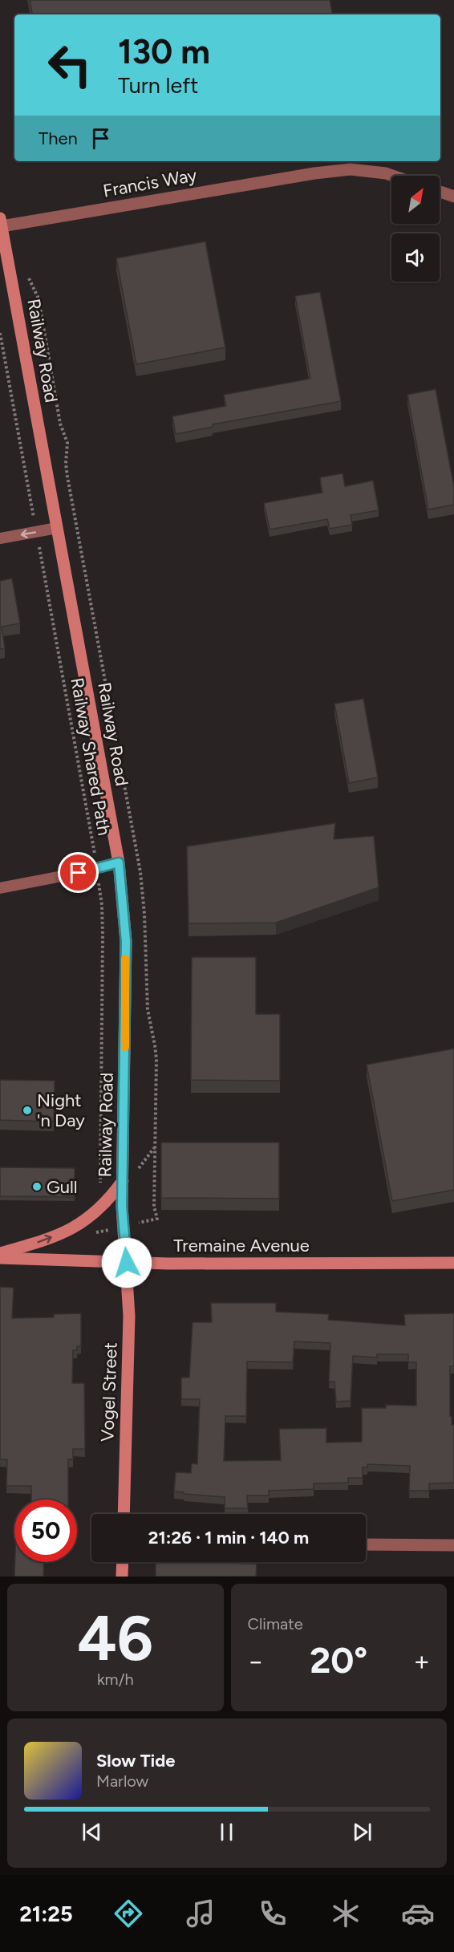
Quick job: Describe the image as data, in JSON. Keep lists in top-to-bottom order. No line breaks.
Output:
{"streets":{"main road":["Railway Road","Tremaine Avenue","Vogel Street"],"street":["Francis Way"],"path":["Railway Shared Path"]},"crossings":[["Francis Way","Railway Road"],["Railway Road","Tremaine Avenue"],["Railway Road","Vogel Street"],["Tremaine Avenue","Vogel Street"]],"places":["Night 'n Day","Gull"],"north":"top right","page":{"turn":["130 m","Turn left"],"then":"Then","limit":"50","trip":"21:26 · 1 min · 140 m","tile":[["46","km/h"],"Climate"],"heat":["−","20°","+"],"song":["Slow Tide","Marlow"],"tabs":"21:25"}}
